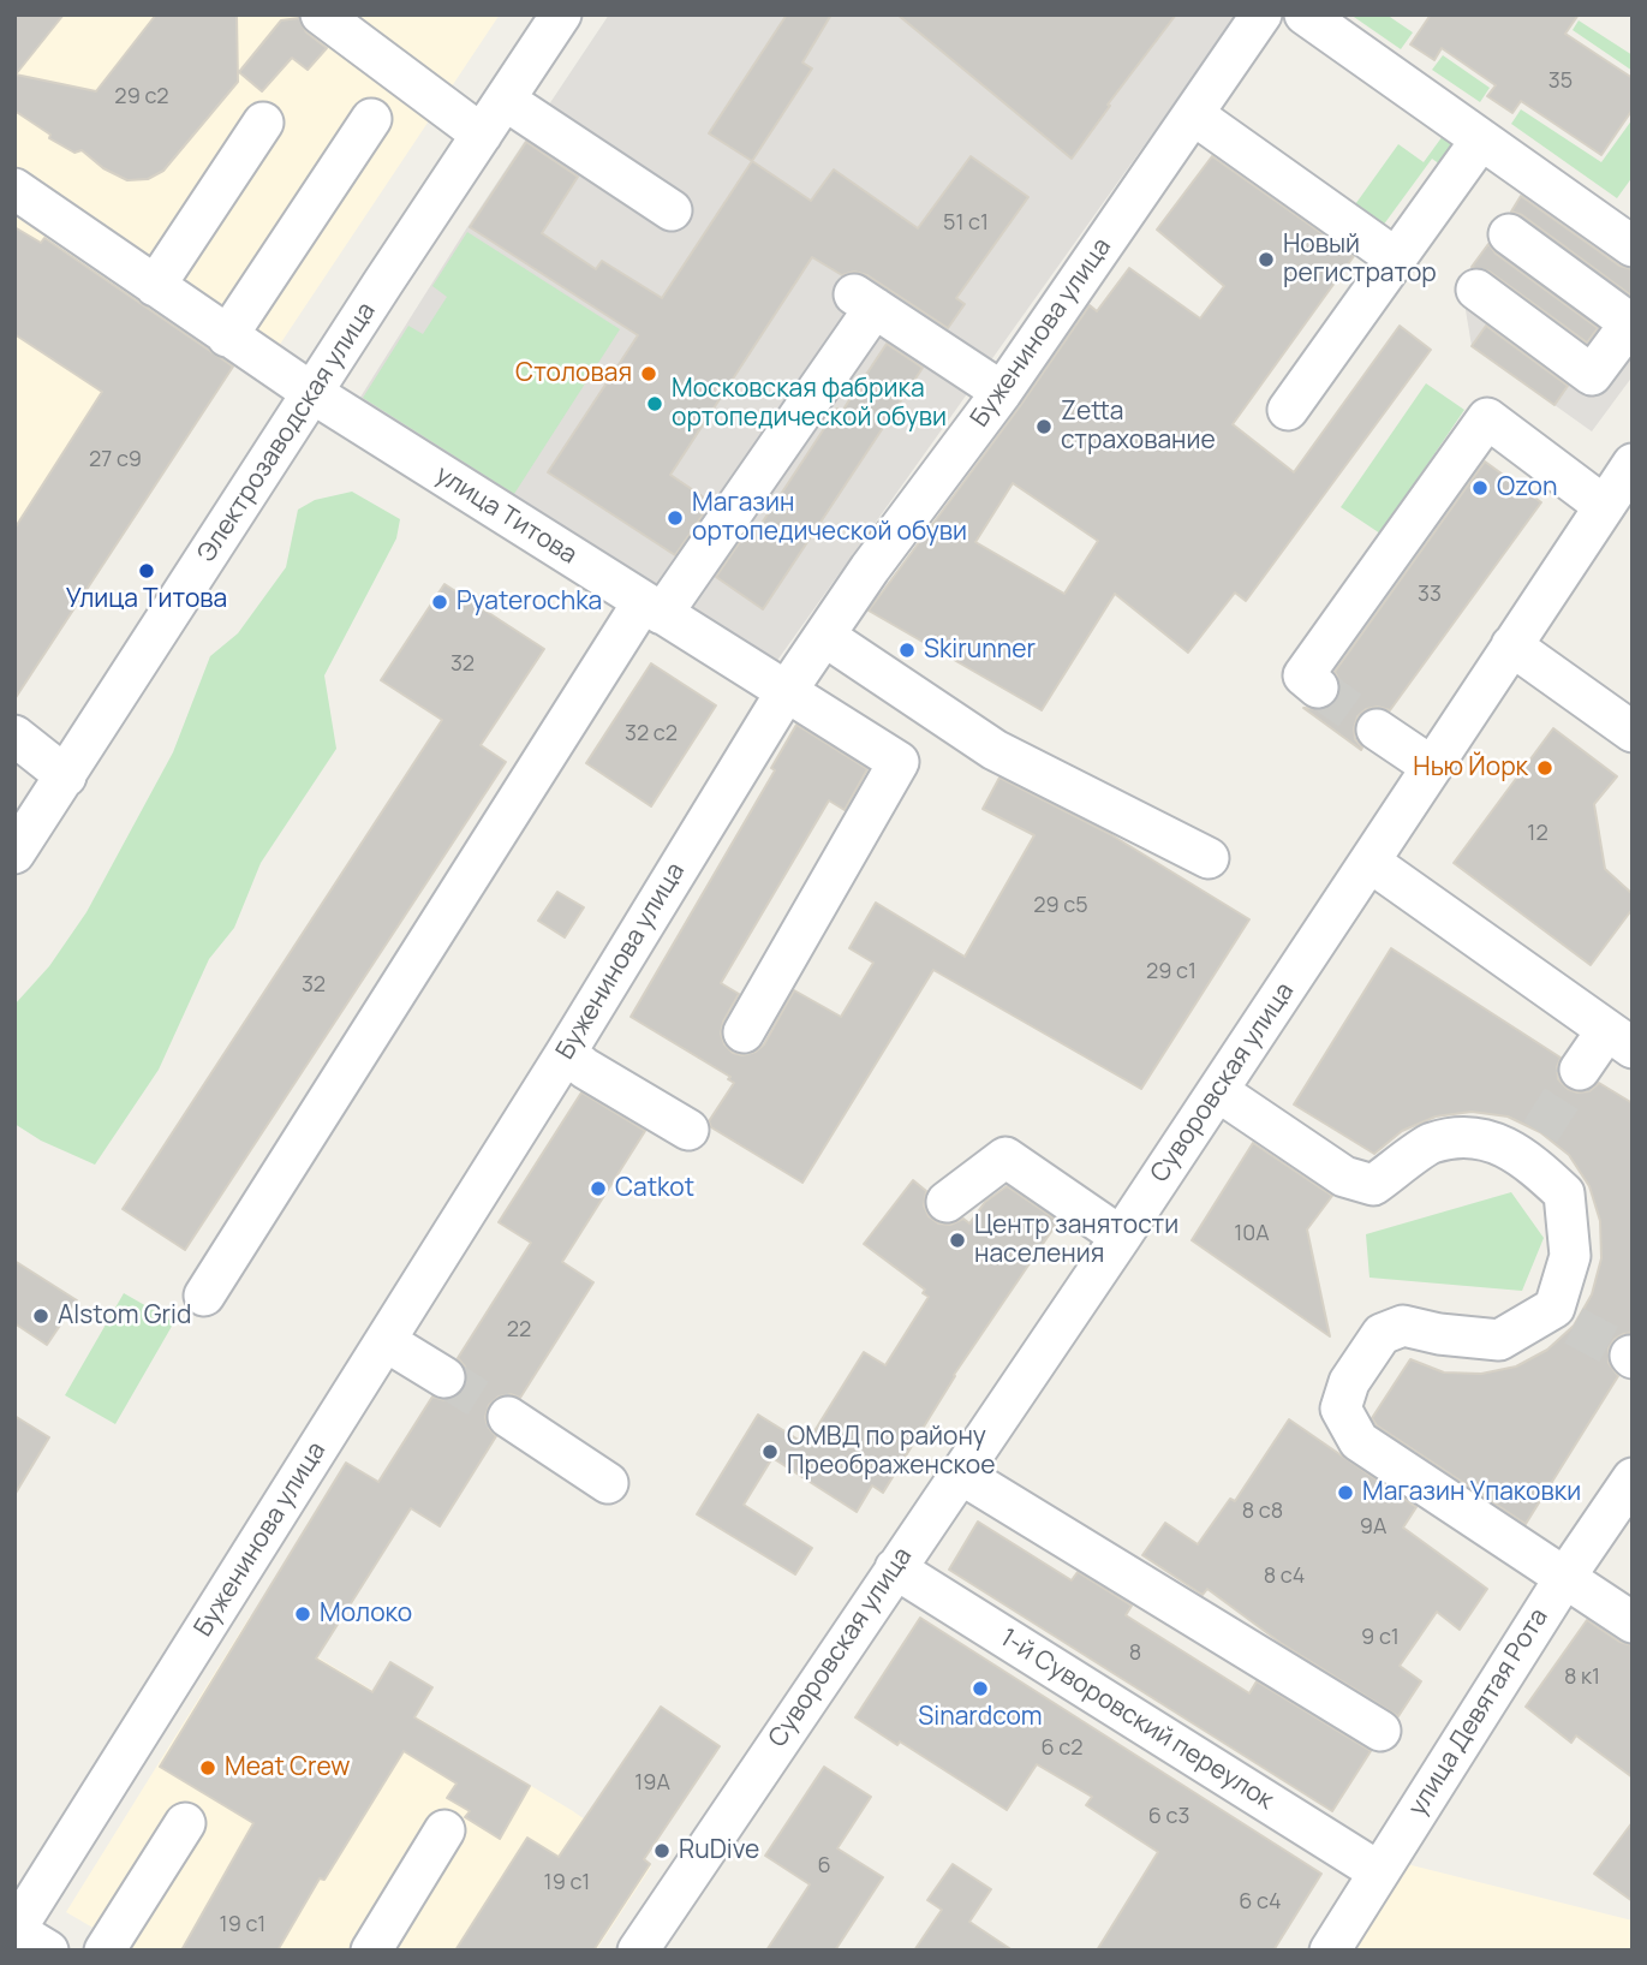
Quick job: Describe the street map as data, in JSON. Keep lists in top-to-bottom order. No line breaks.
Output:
{"streets":{"street":["Буженинова улица","Электрозаводская улица","улица Титова","Суворовская улица","улица Девятая Рота","1-й Суворовский переулок"]},"crossings":[["Буженинова улица","улица Титова"],["Электрозаводская улица","улица Титова"],["Суворовская улица","1-й Суворовский переулок"],["улица Девятая Рота","1-й Суворовский переулок"]],"places":["Новый регистратор","Столовая","Московская фабрика ортопедической обуви","Zetta страхование","Ozon","Магазин ортопедической обуви","Улица Титова","Pyaterochka","Skirunner","Нью Йорк","Catkot","Центр занятости населения","Alstom Grid","ОМВД по району Преображенское","Магазин Упаковки","Молоко","Sinardcom","Meat Crew","RuDive"],"house_numbers":["35","29 с2","51 с1","27 с9","33","32","32 с2","12","29 с5","29 с1","32","10А","22","8 с8","9А","8 с4","9 с1","8","8 к1","6 с2","19А","6 с3","6","19 с1","6 с4","19 с1"]}
